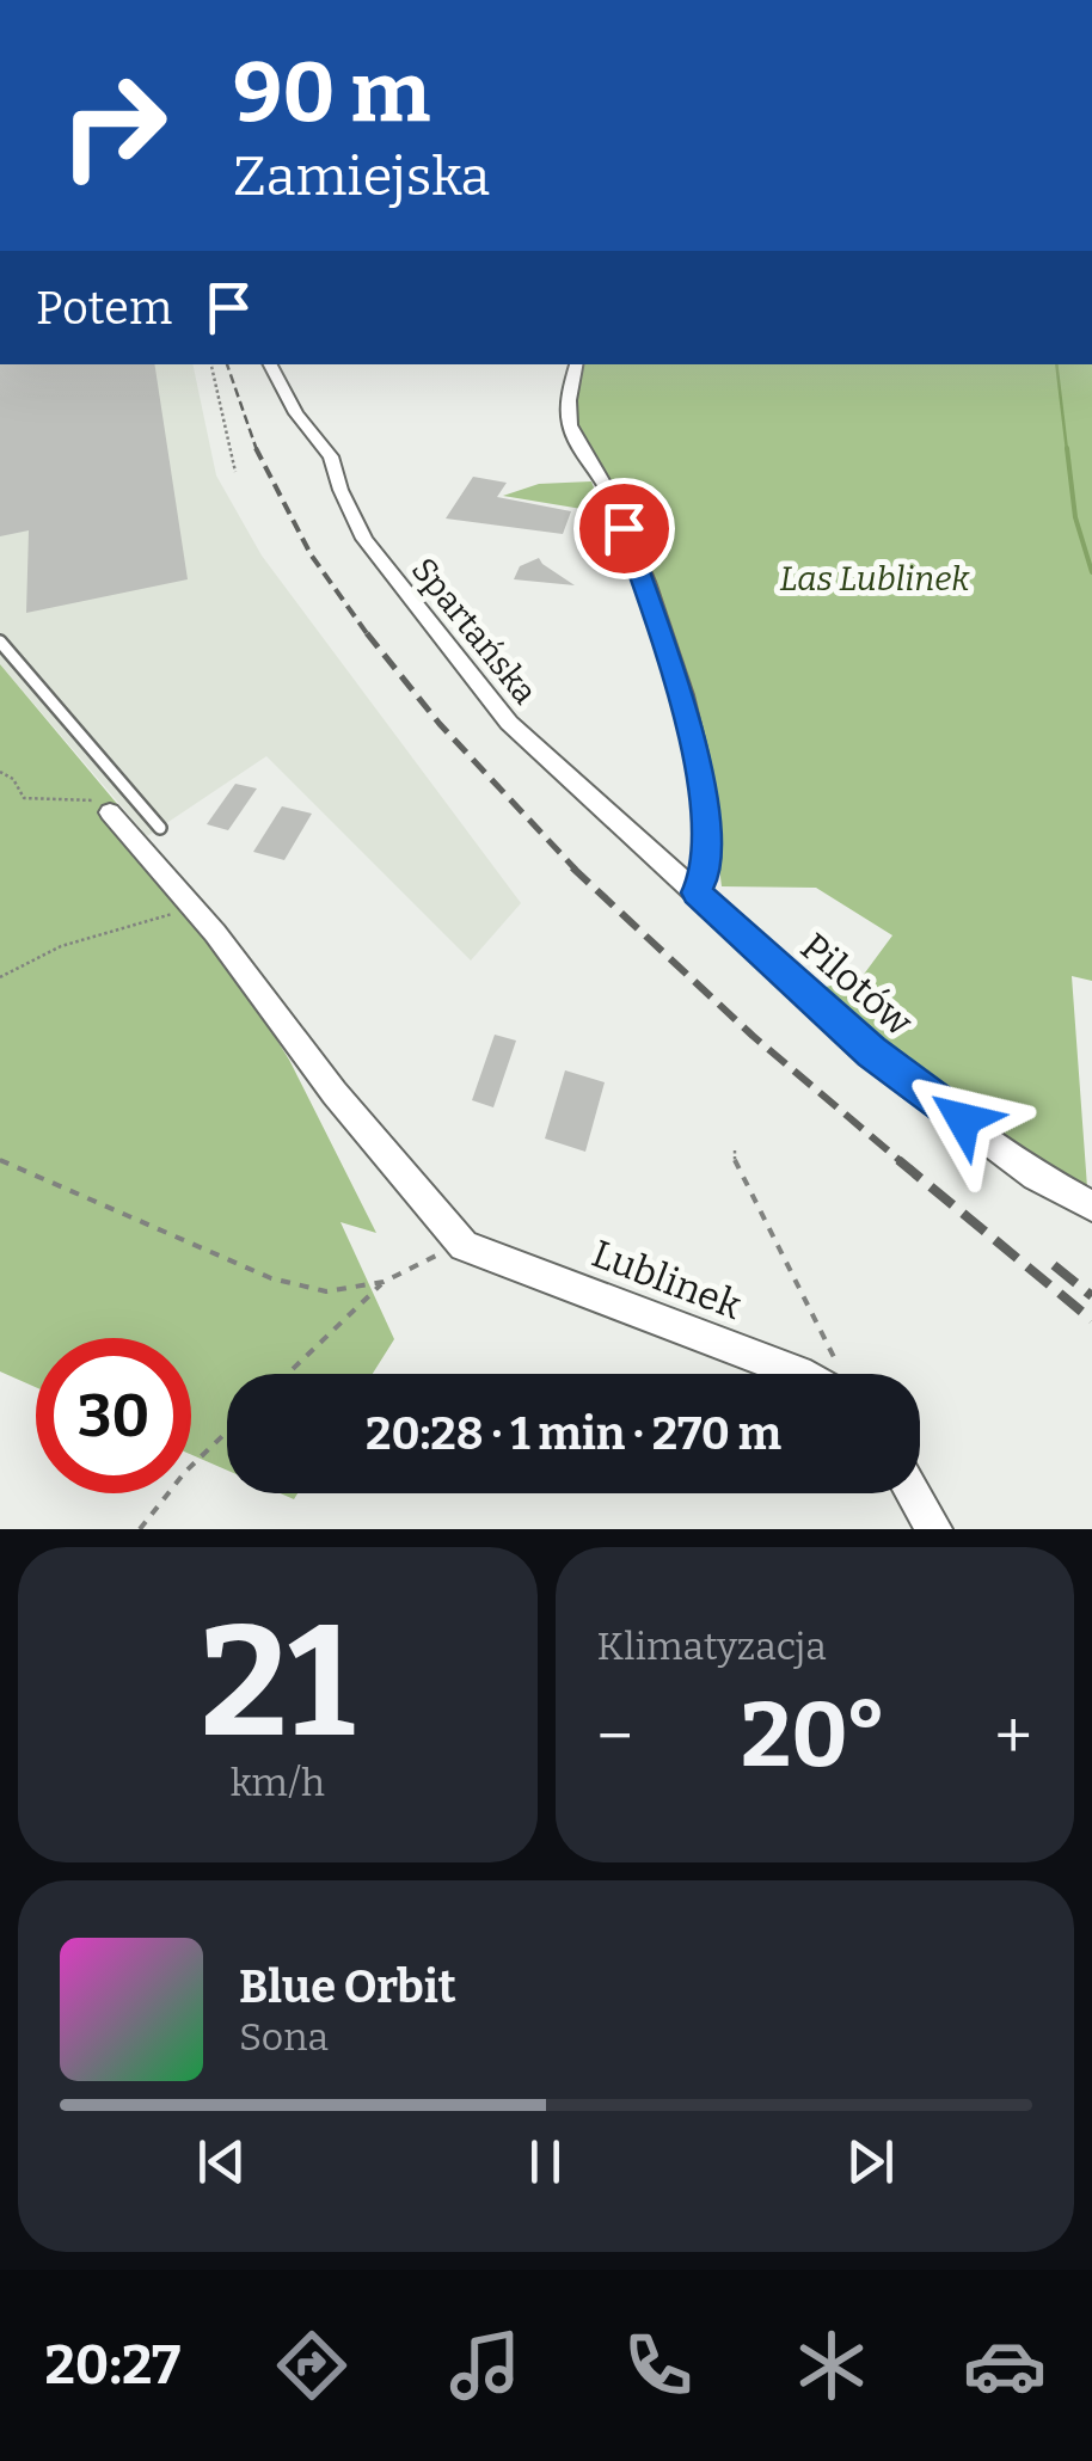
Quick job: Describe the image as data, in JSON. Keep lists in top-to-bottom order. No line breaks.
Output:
{"streets":{"street":["Spartańska","Pilotów","Lublinek"]},"crossings":[["Spartańska","Pilotów"]],"parks":["Las Lublinek"],"page":{"turn":["90 m","Zamiejska"],"then":"Potem","limit":"30","trip":"20:28 · 1 min · 270 m","tile":[["21","km/h"],"Klimatyzacja"],"heat":["−","20°","+"],"song":["Blue Orbit","Sona"],"tabs":"20:27"}}
